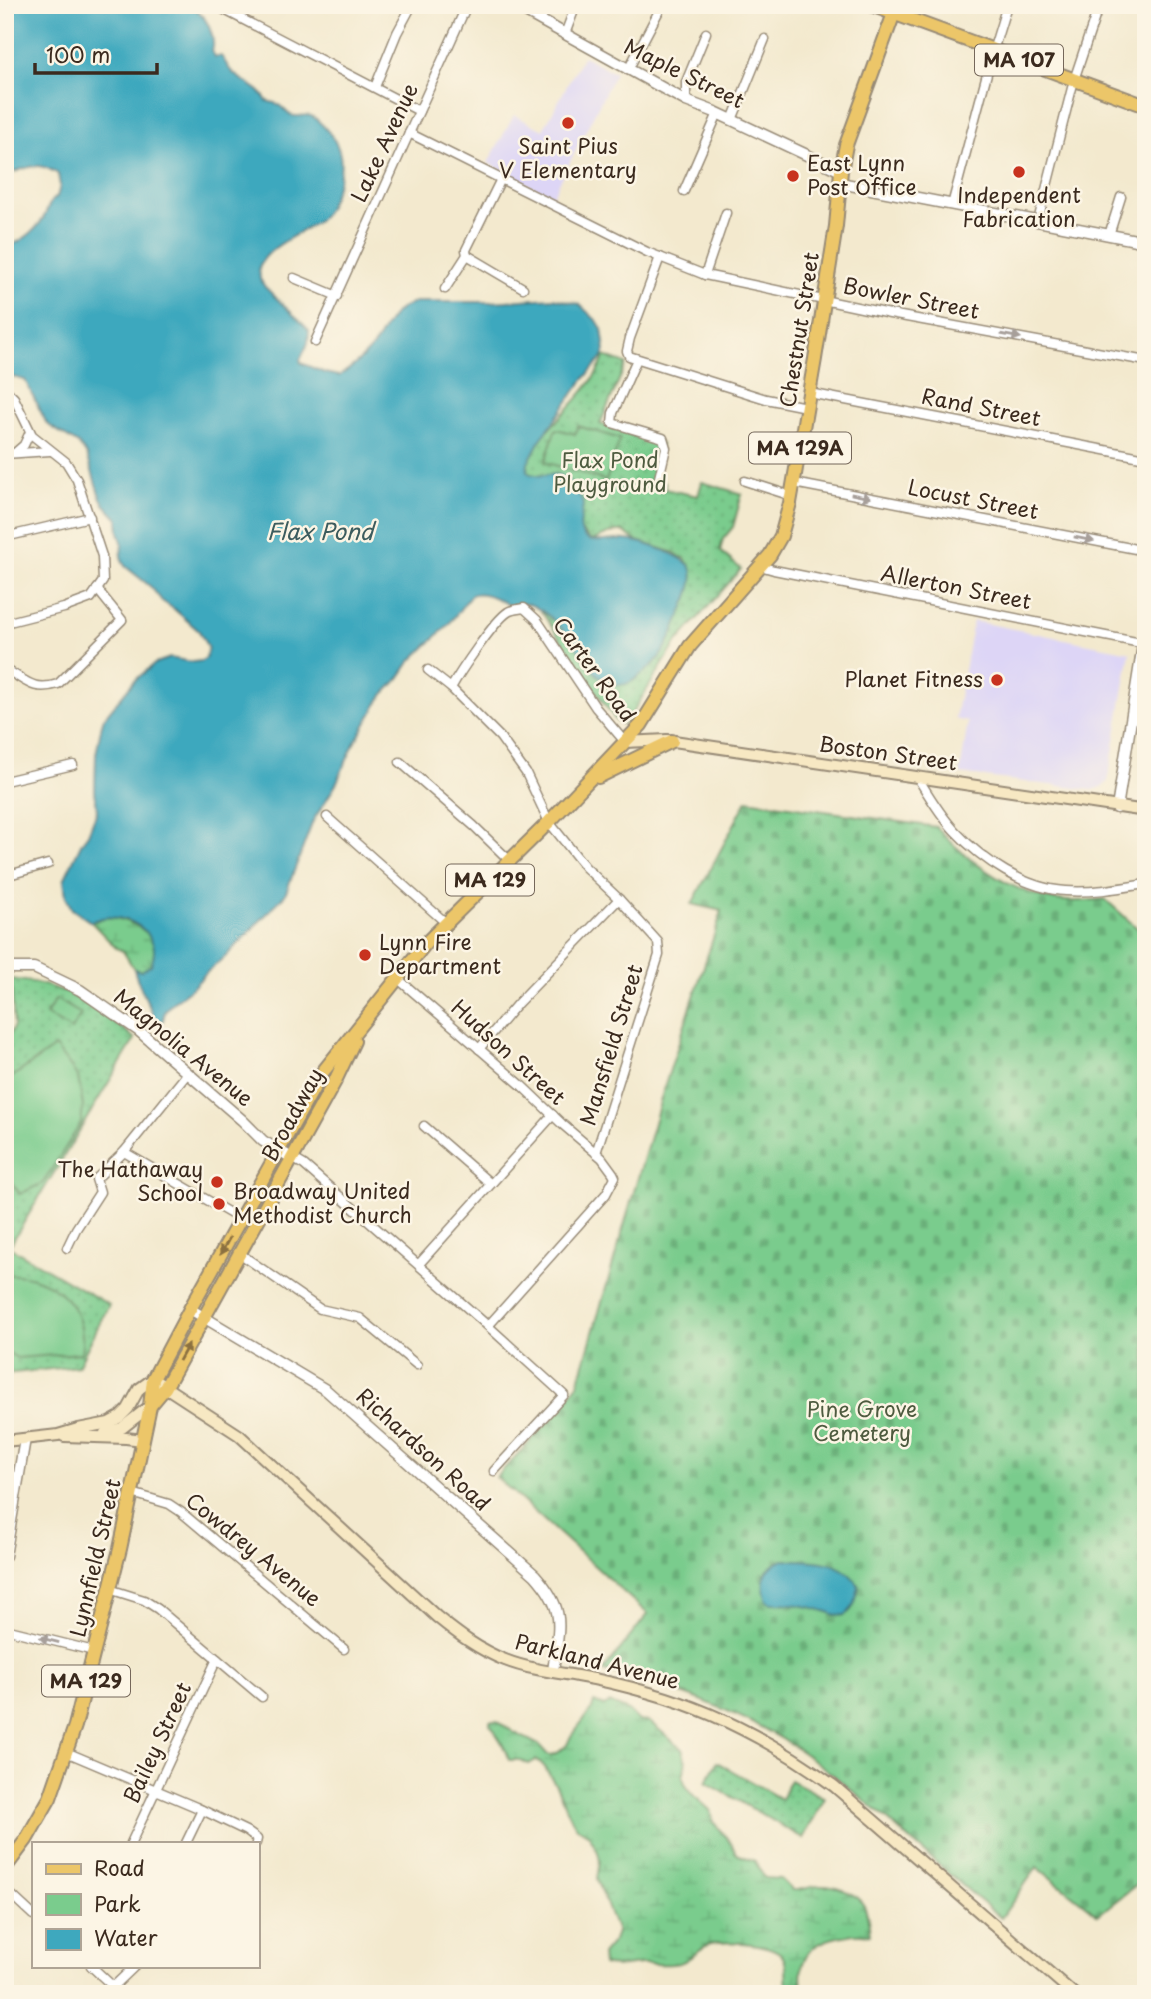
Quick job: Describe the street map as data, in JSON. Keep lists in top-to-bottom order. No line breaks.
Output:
{"streets":{"main road":["MA 107","Chestnut Street","MA 129A","Boston Street","MA 129","Broadway","Lynnfield Street","Parkland Avenue"],"street":["Maple Street","Lake Avenue","Bowler Street","Rand Street","Locust Street","Allerton Street","Carter Road","Mansfield Street","Magnolia Avenue","Hudson Street","Richardson Road","Cowdrey Avenue","Bailey Street"]},"crossings":[["MA 107","Chestnut Street"],["Maple Street","Chestnut Street"],["Lake Avenue","Bowler Street"],["Bowler Street","Chestnut Street"],["Chestnut Street","Rand Street"],["Chestnut Street","Locust Street"],["Chestnut Street","Allerton Street"],["Chestnut Street","Carter Road"],["Chestnut Street","Boston Street"],["Chestnut Street","Broadway"],["Carter Road","Boston Street"],["Carter Road","Broadway"],["Boston Street","MA 129"],["Boston Street","Broadway"],["MA 129","Broadway"],["Mansfield Street","Hudson Street"],["Mansfield Street","Broadway"],["Magnolia Avenue","Broadway"],["Hudson Street","Broadway"],["Broadway","Richardson Road"],["Broadway","Lynnfield Street"],["Broadway","Parkland Avenue"],["Richardson Road","Parkland Avenue"],["Cowdrey Avenue","Lynnfield Street"]],"one_way":["Bowler Street","Locust Street"],"water":["Flax Pond"],"parks":["Flax Pond Playground","Pine Grove Cemetery"],"places":["Saint Pius V Elementary","Independent Fabrication","East Lynn Post Office","Planet Fitness","Lynn Fire Department","The Hathaway School","Broadway United Methodist Church"],"legend":["Road","Park","Water"],"scale_bar":"100 m"}
